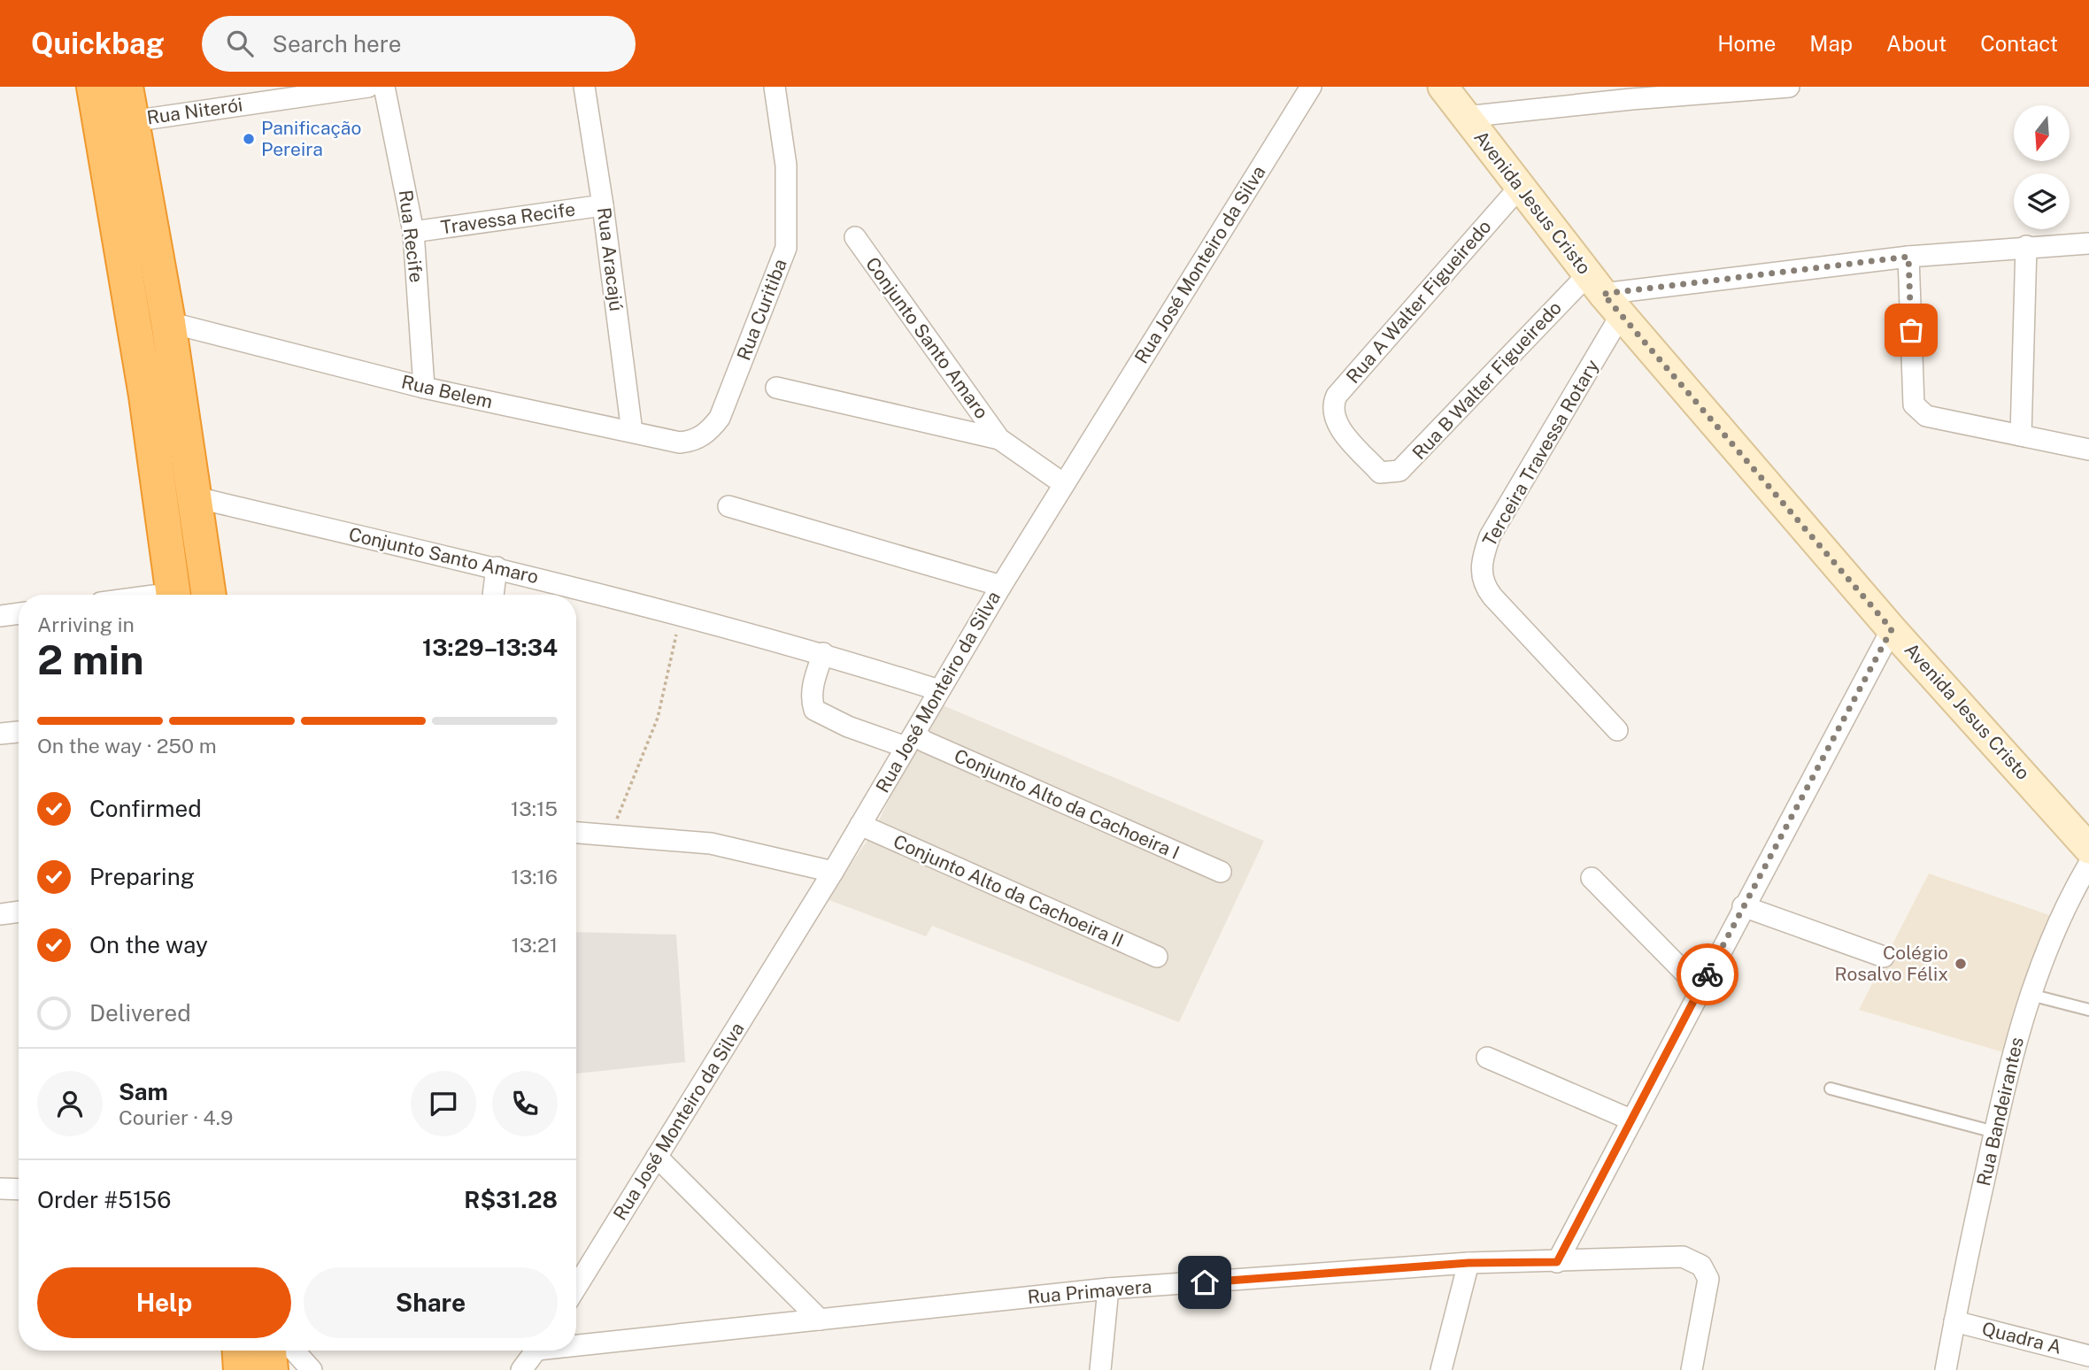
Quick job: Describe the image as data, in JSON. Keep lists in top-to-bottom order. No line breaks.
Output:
{"streets":{"main road":["Avenida Jesus Cristo"],"street":["Rua Niterói","Travessa Recife","Rua Recife","Rua Aracajú","Rua José Monteiro da Silva","Rua A Walter Figueiredo","Rua Curitiba","Conjunto Santo Amaro","Rua B Walter Figueiredo","Rua Belem","Terceira Travessa Rotary","Conjunto Alto da Cachoeira I","Conjunto Alto da Cachoeira II","Rua Bandeirantes","Rua Primavera","Quadra A"]},"crossings":[["Avenida Jesus Cristo","Rua A Walter Figueiredo"],["Avenida Jesus Cristo","Rua B Walter Figueiredo"],["Avenida Jesus Cristo","Terceira Travessa Rotary"],["Travessa Recife","Rua Recife"],["Travessa Recife","Rua Aracajú"],["Rua Recife","Rua Belem"],["Rua Aracajú","Rua Belem"],["Rua José Monteiro da Silva","Conjunto Santo Amaro"],["Rua José Monteiro da Silva","Conjunto Alto da Cachoeira I"],["Rua José Monteiro da Silva","Conjunto Alto da Cachoeira II"],["Rua A Walter Figueiredo","Rua B Walter Figueiredo"],["Rua Curitiba","Rua Belem"],["Conjunto Santo Amaro","Conjunto Alto da Cachoeira I"],["Rua B Walter Figueiredo","Terceira Travessa Rotary"],["Rua Bandeirantes","Quadra A"]],"places":["Panificação Pereira","Colégio Rosalvo Félix"],"north":"bottom","page":{"header":"Quickbag","search":"Search here","nav":["Home","Map","About","Contact"],"heading":["2 min","Arriving in","13:29–13:34"],"panel":["Sam","Courier · 4.9","Order #5156","R$31.28"],"bar":"On the way · 250 m","list":[["Confirmed","13:15"],["Preparing","13:16"],["On the way","13:21"],"Delivered"],"buttons":["Help","Share"]}}
